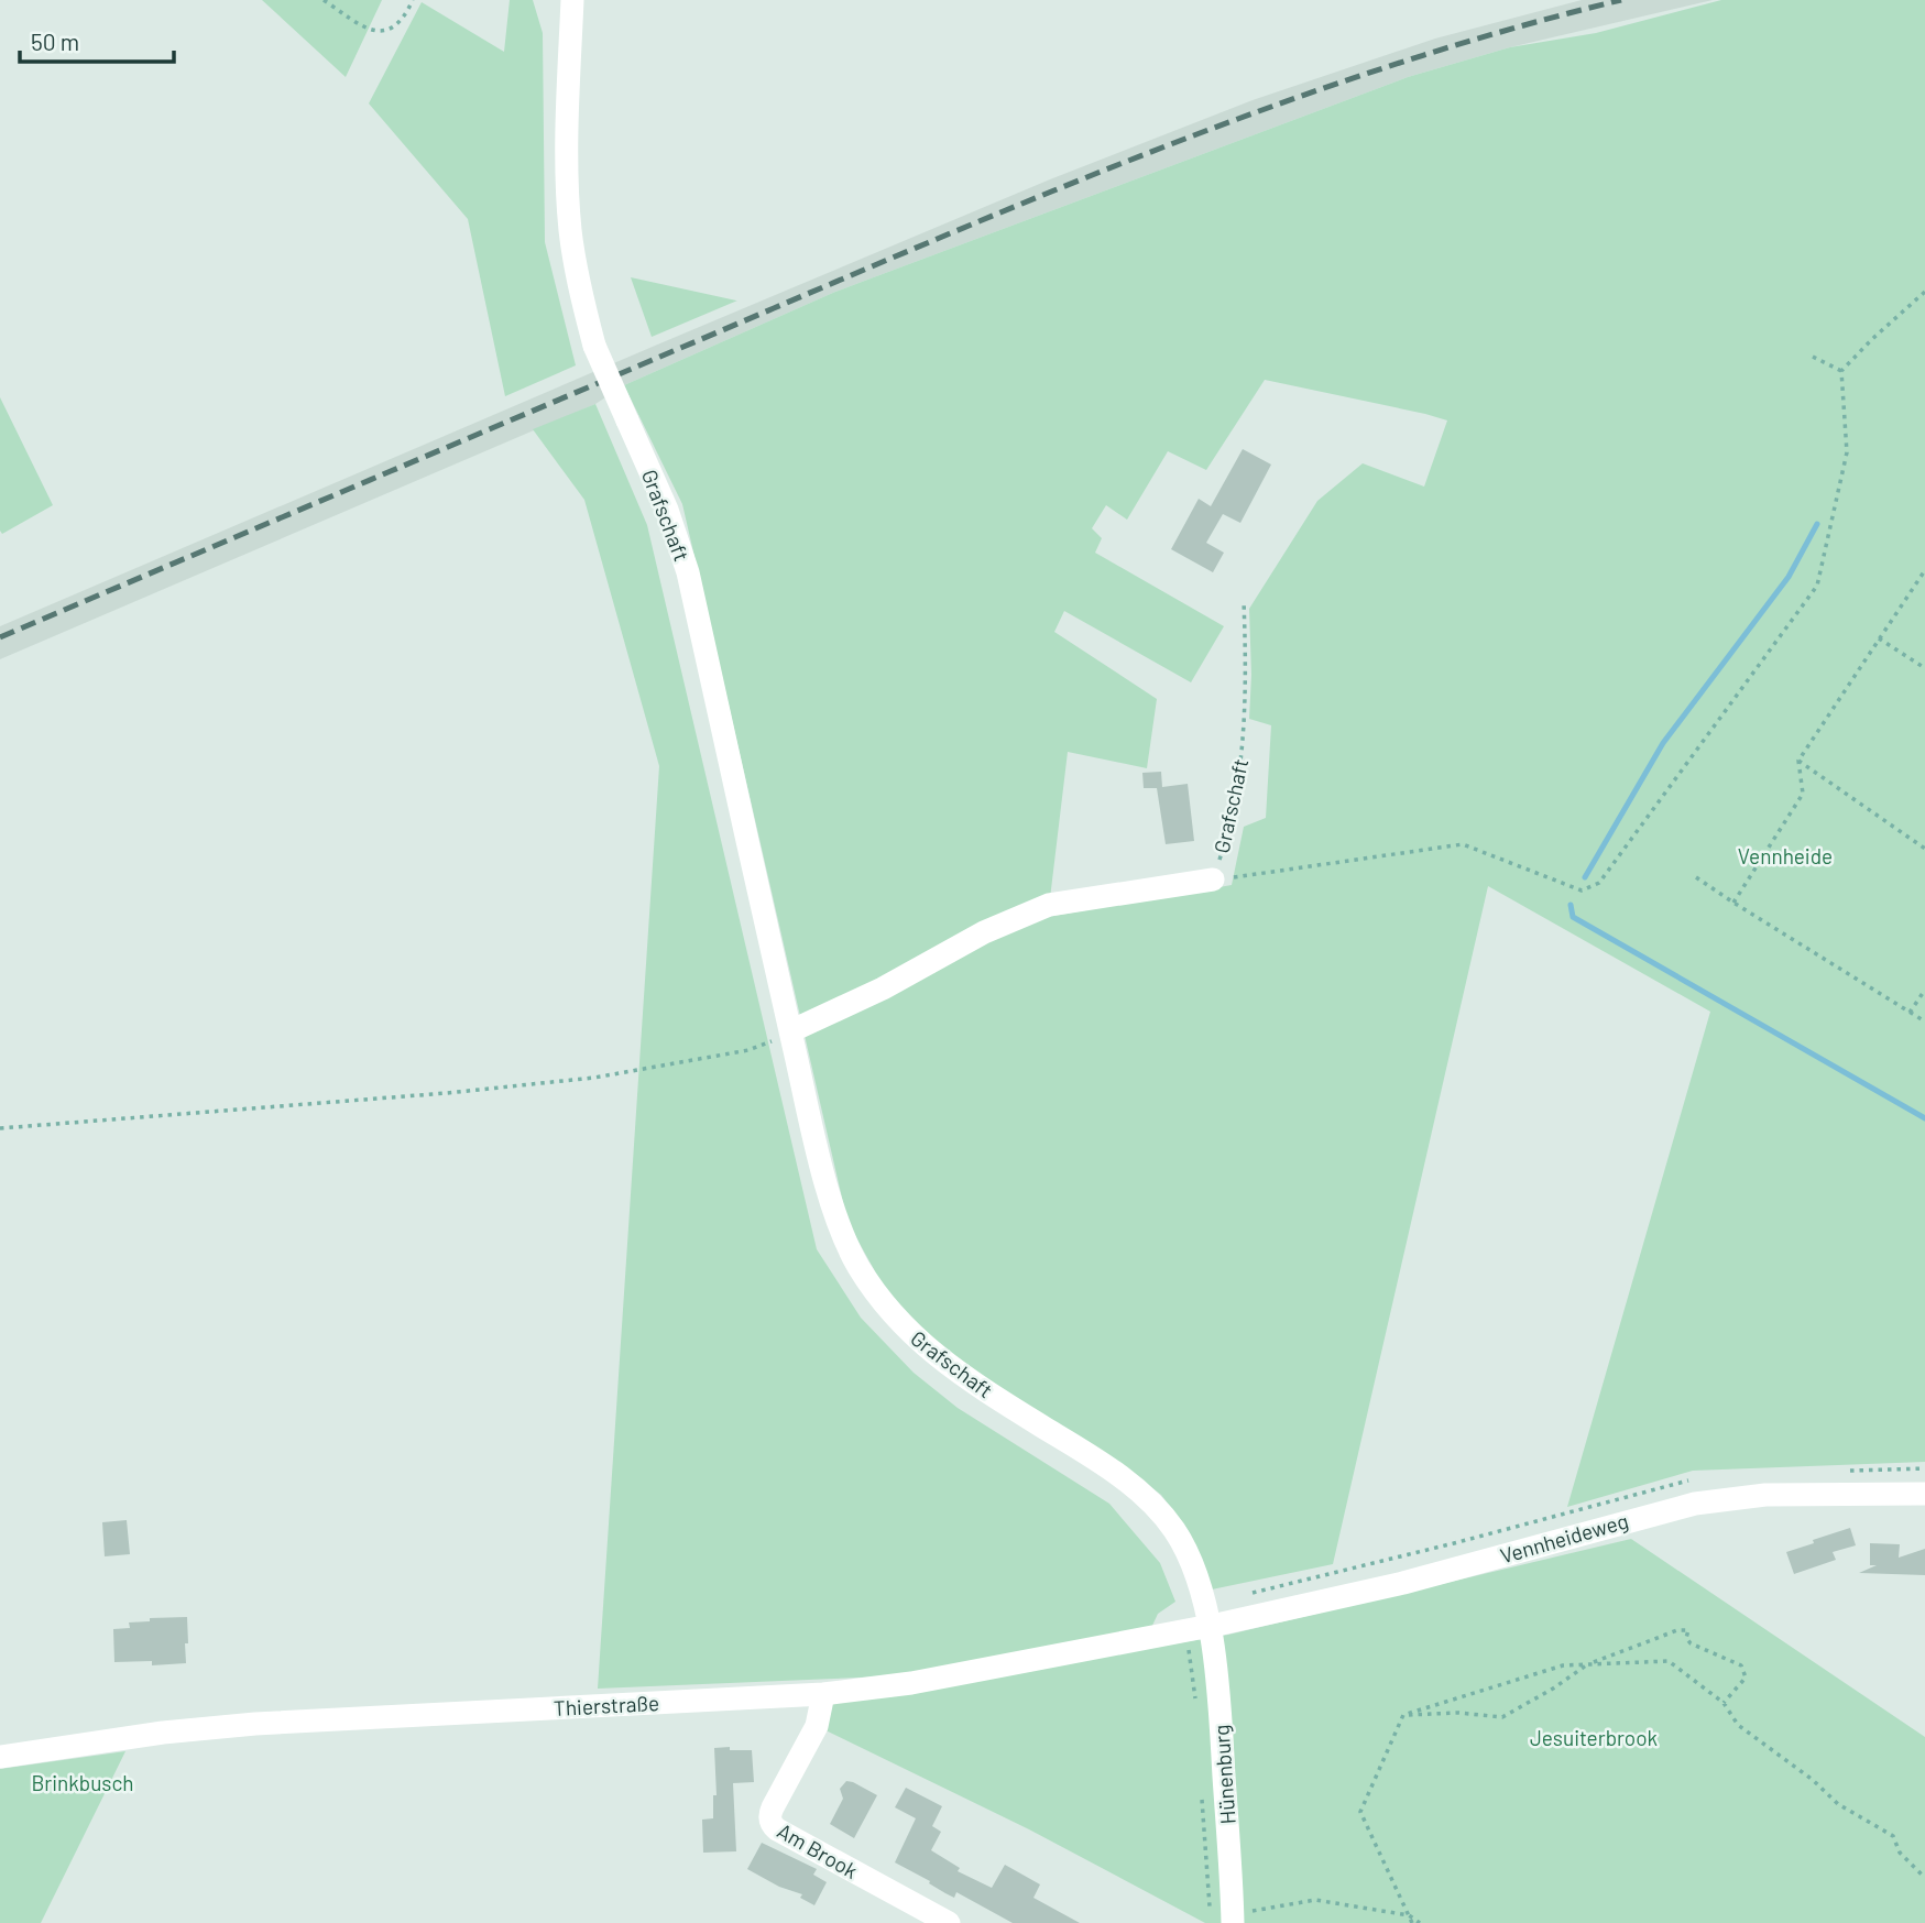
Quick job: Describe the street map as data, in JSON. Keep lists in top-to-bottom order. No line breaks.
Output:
{"streets":{"street":["Grafschaft","Vennheideweg","Thierstraße","Hünenburg","Am Brook"]},"crossings":[["Grafschaft","Vennheideweg"],["Grafschaft","Thierstraße"],["Grafschaft","Hünenburg"],["Vennheideweg","Thierstraße"],["Vennheideweg","Hünenburg"],["Thierstraße","Hünenburg"],["Thierstraße","Am Brook"]],"parks":["Vennheide","Jesuiterbrook","Brinkbusch"],"scale_bar":"50 m"}
